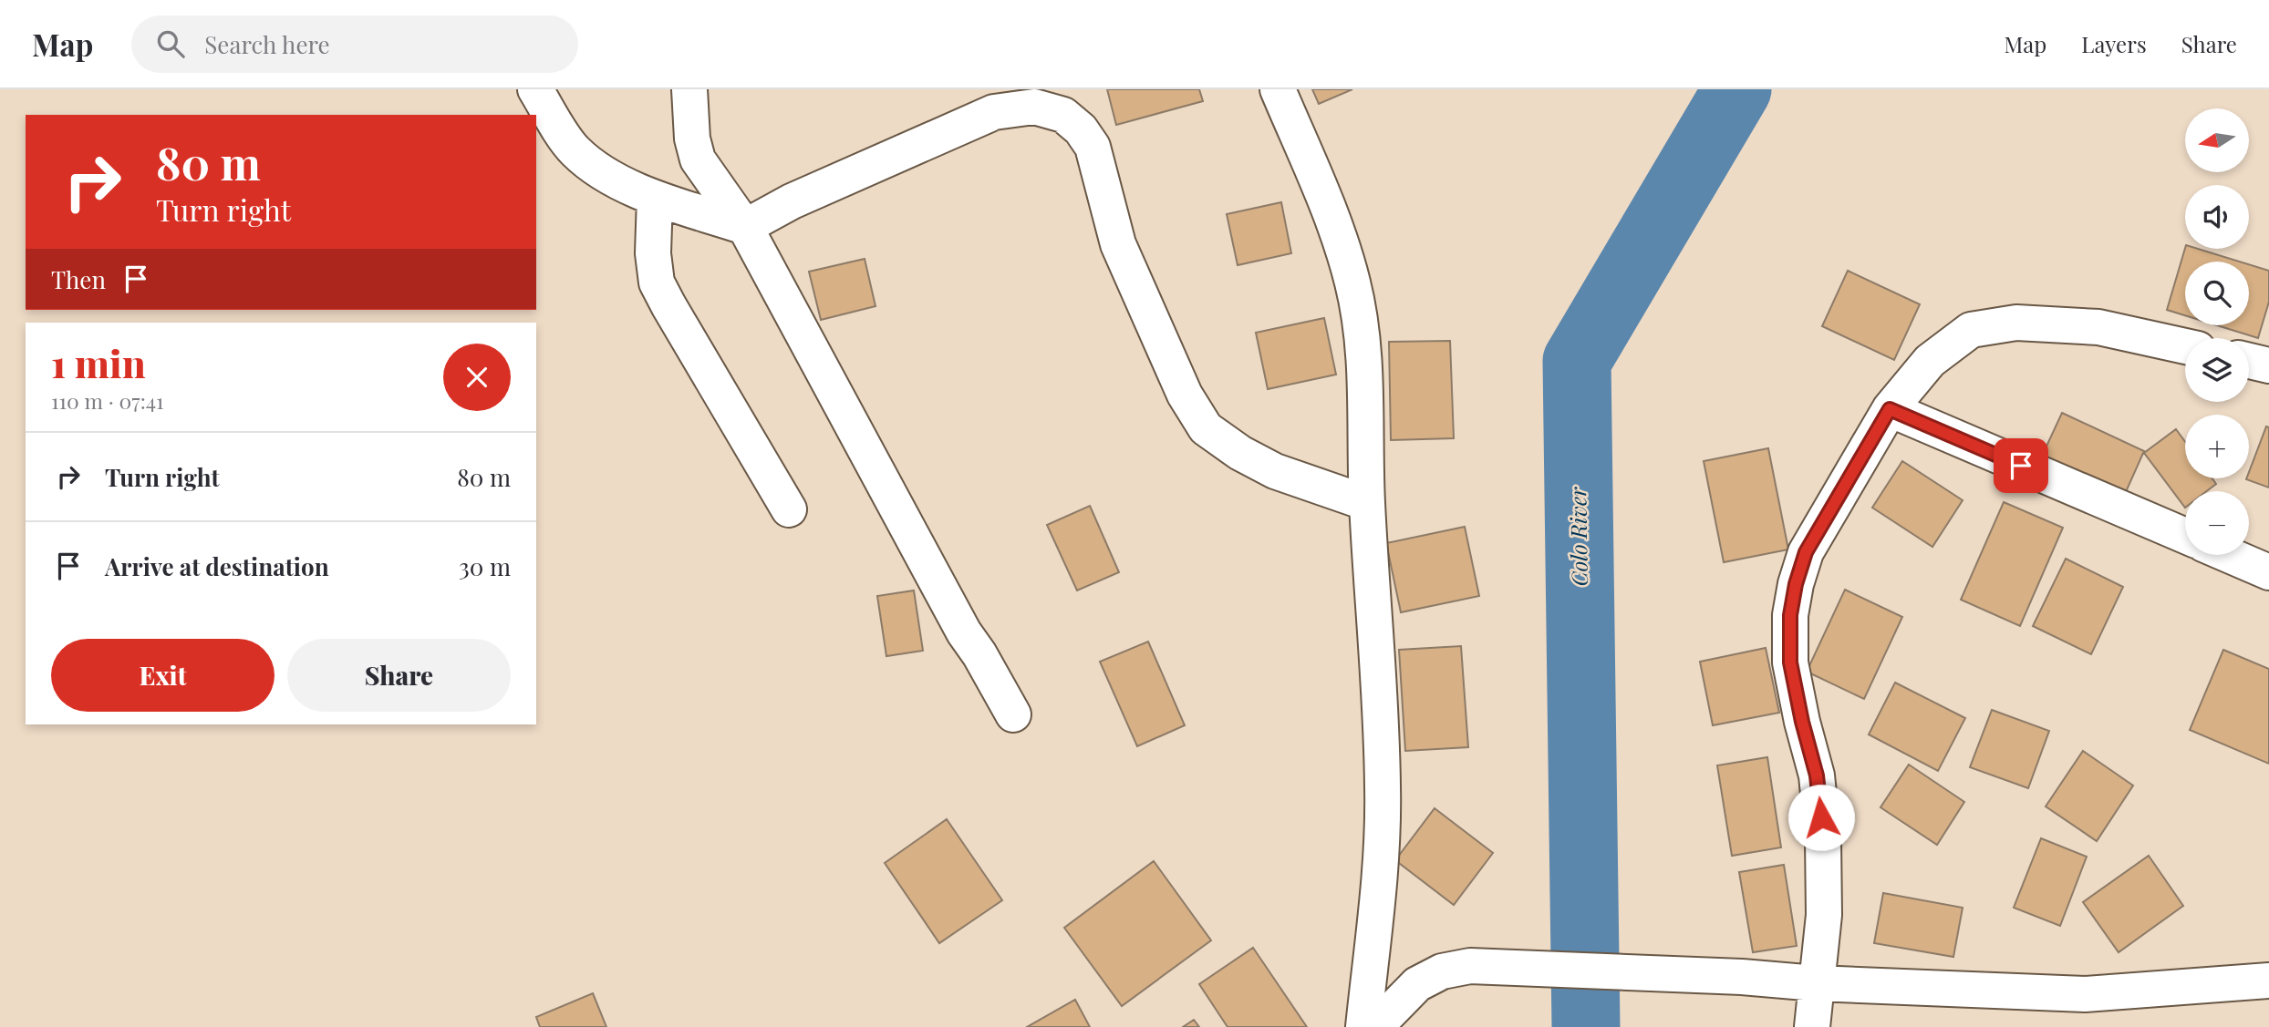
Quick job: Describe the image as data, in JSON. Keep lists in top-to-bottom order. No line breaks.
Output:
{"water":["Colo River"],"north":"left","page":{"header":"Map","search":"Search here","nav":["Map","Layers","Share"],"map_buttons":["+","−"],"turn":["80 m","Turn right"],"then":"Then","heading":["1 min","110 m · 07:41"],"list":[{"name":"Turn right","value":"80 m"},{"name":"Arrive at destination","value":"30 m"}],"buttons":["Exit","Share"]}}
